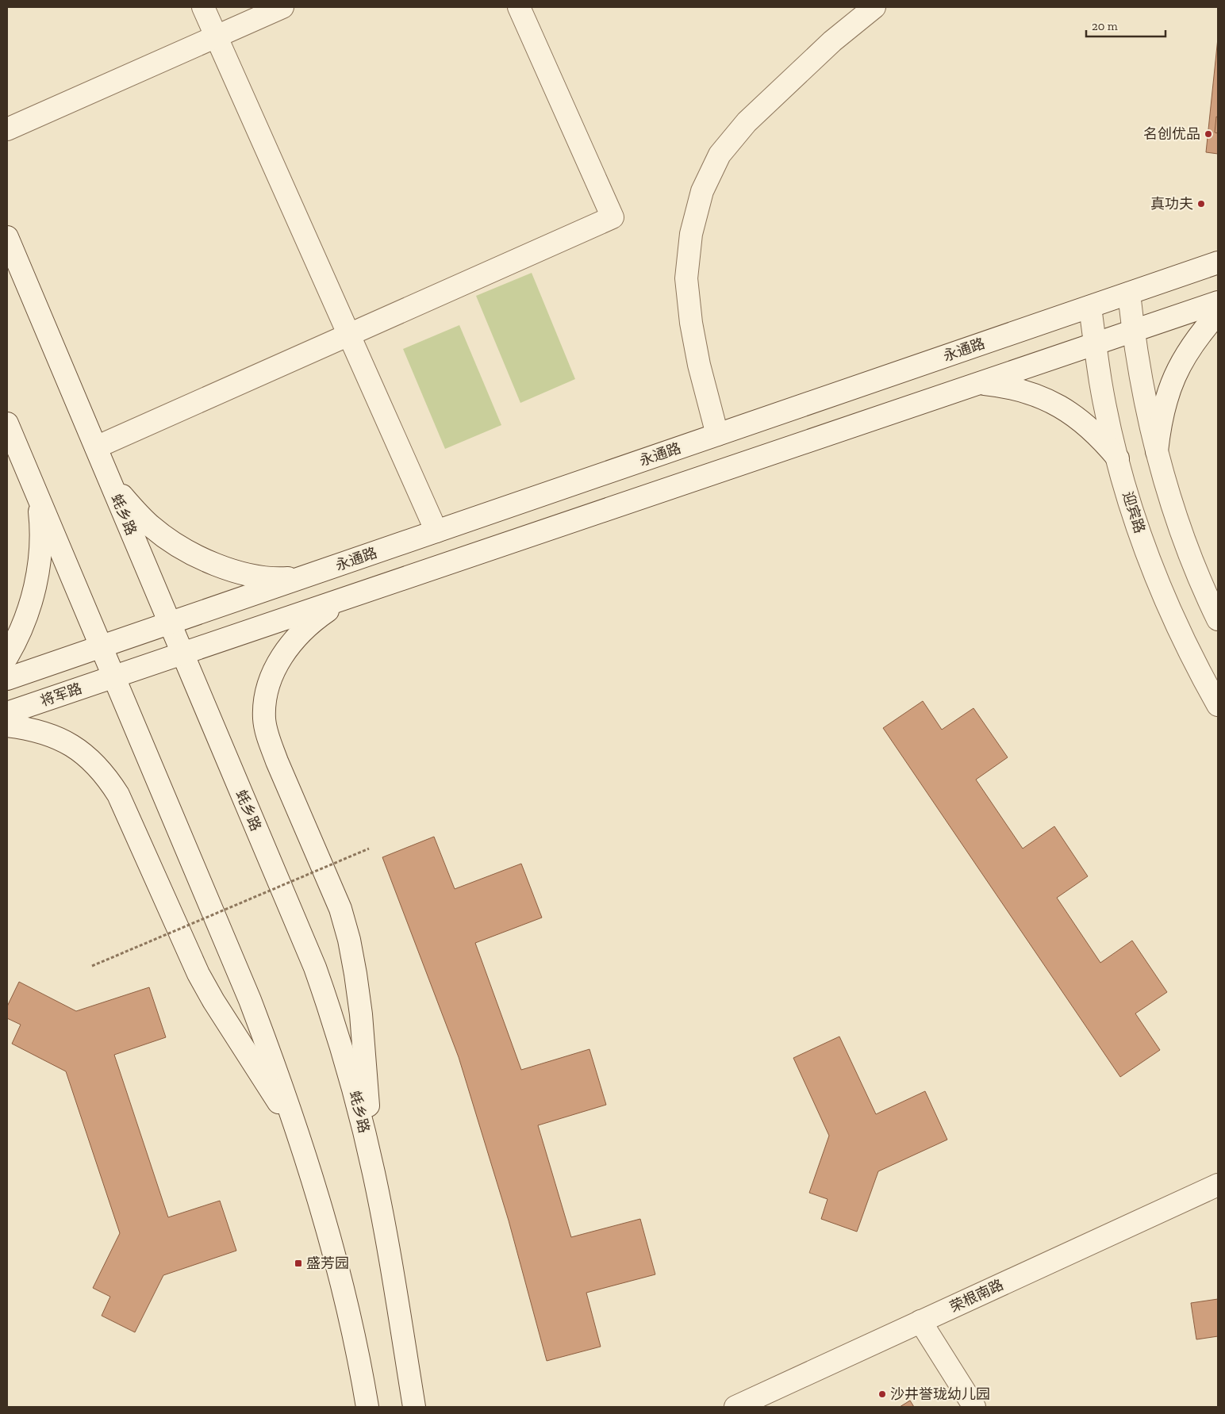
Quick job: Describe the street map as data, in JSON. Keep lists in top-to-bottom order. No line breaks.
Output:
{"streets":{"street":["永通路","迎宾路","蚝乡路","将军路","荣根南路"]},"crossings":[["永通路","迎宾路"],["永通路","蚝乡路"]],"places":{"other":["名创优品","真功夫","沙井誉珑幼儿园"],"transit":["盛芳园"]},"scale_bar":"20 m"}
